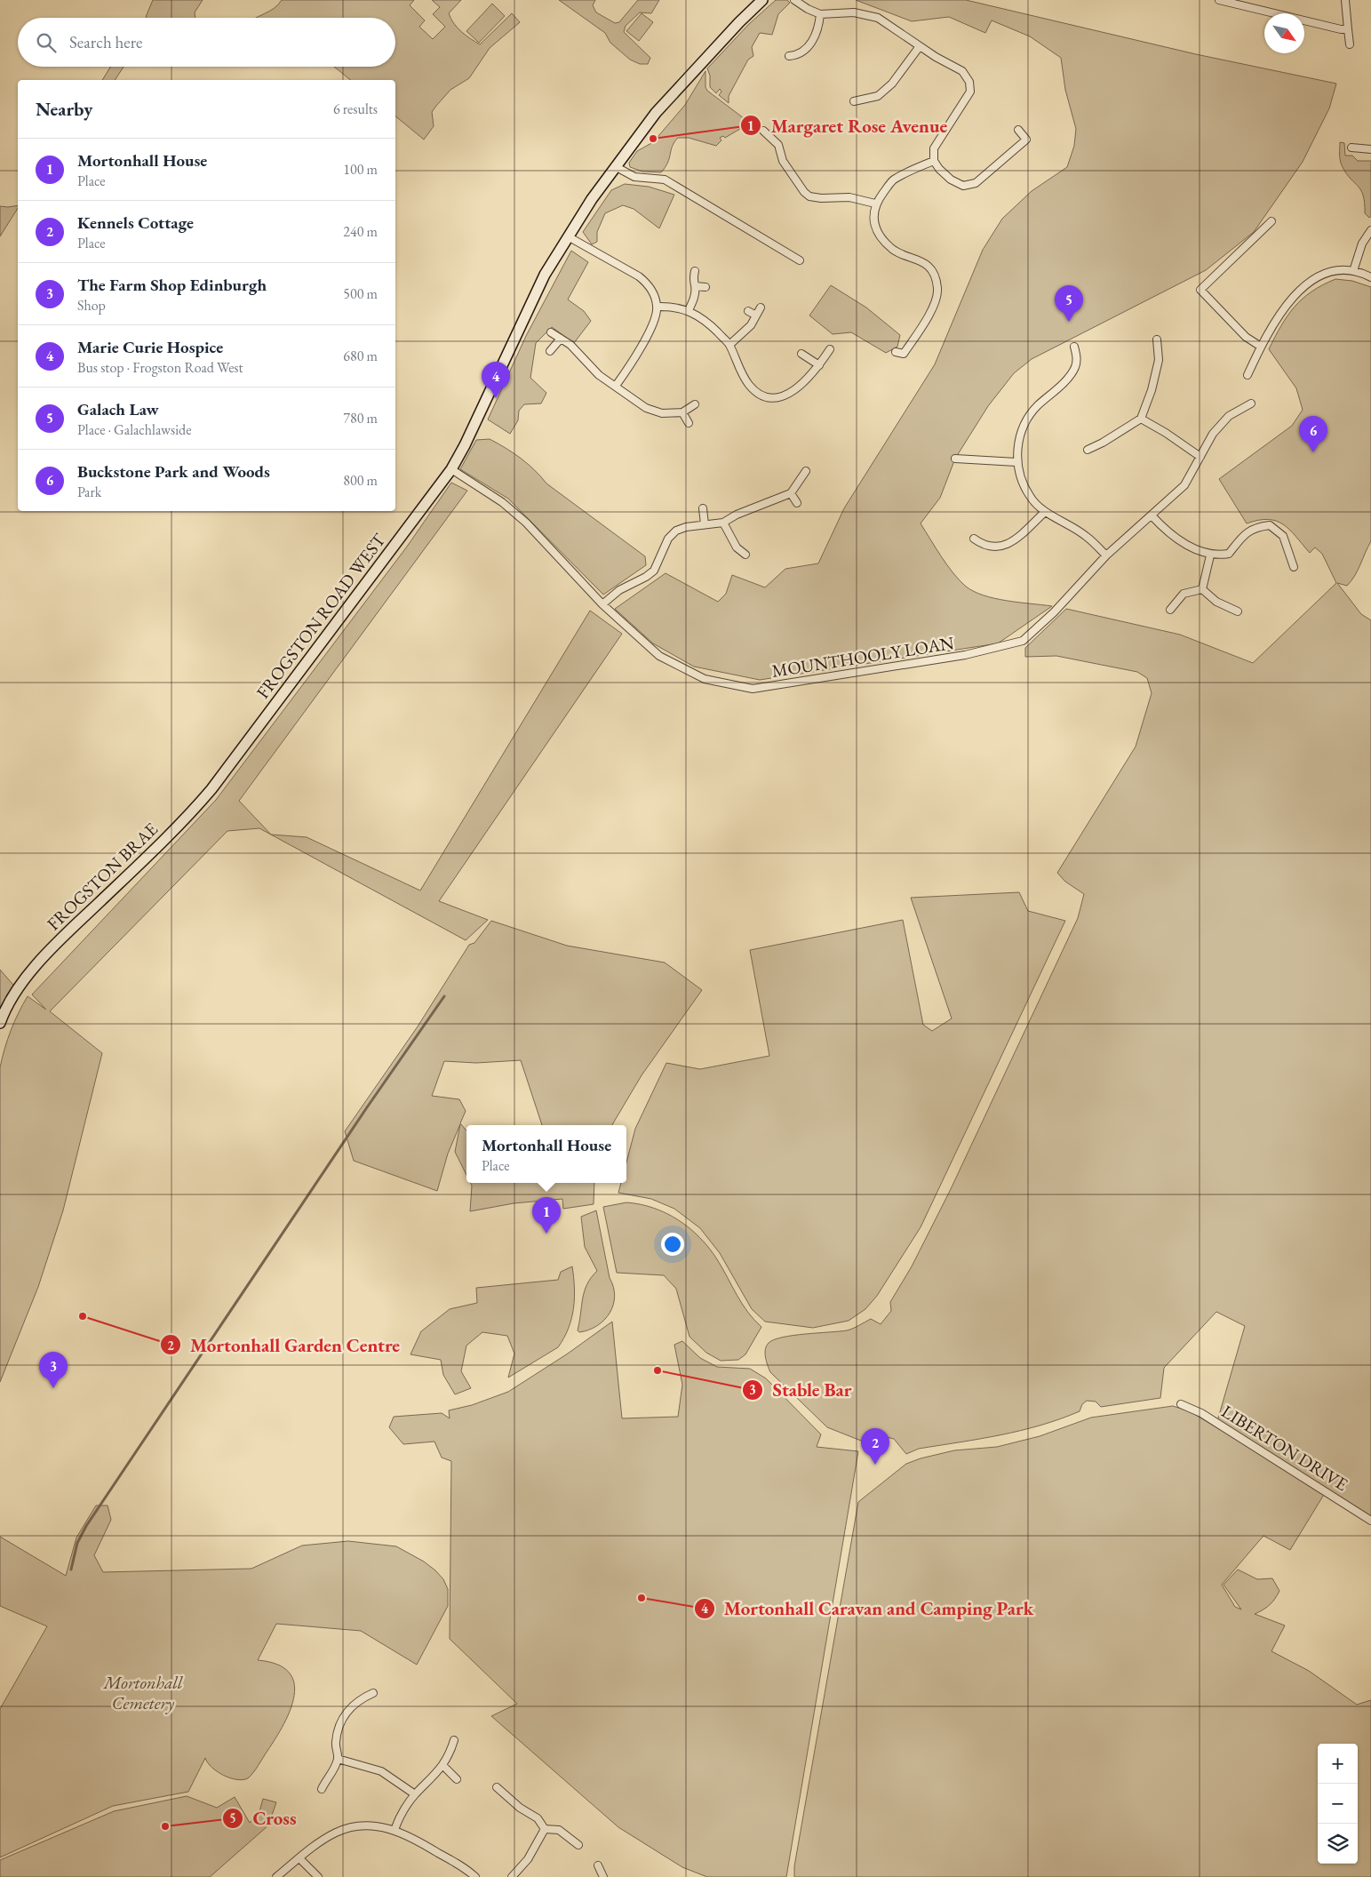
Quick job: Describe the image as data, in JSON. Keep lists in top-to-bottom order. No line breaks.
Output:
{"streets":{"main road":["FROGSTON ROAD WEST","FROGSTON BRAE"],"street":["MOUNTHOOLY LOAN","LIBERTON DRIVE"]},"crossings":[["FROGSTON ROAD WEST","MOUNTHOOLY LOAN"],["FROGSTON ROAD WEST","FROGSTON BRAE"]],"parks":["Mortonhall Cemetery"],"places":["Margaret Rose Avenue","Mortonhall Garden Centre","Stable Bar","Mortonhall Caravan and Camping Park","Cross"],"north":"bottom right","page":{"search":"Search here","heading":["Nearby","6 results"],"list":[{"mark":"1","name":"Mortonhall House","note":"Place","value":"100 m"},{"mark":"2","name":"Kennels Cottage","note":"Place","value":"240 m"},{"mark":"3","name":"The Farm Shop Edinburgh","note":"Shop","value":"500 m"},{"mark":"4","name":"Marie Curie Hospice","note":"Bus stop · Frogston Road West","value":"680 m"},{"mark":"5","name":"Galach Law","note":"Place · Galachlawside","value":"780 m"},{"mark":"6","name":"Buckstone Park and Woods","note":"Park","value":"800 m"}],"pins":["5","4","6","1","3","2"],"popup":["Mortonhall House","Place"],"map_buttons":["+","−"]}}
